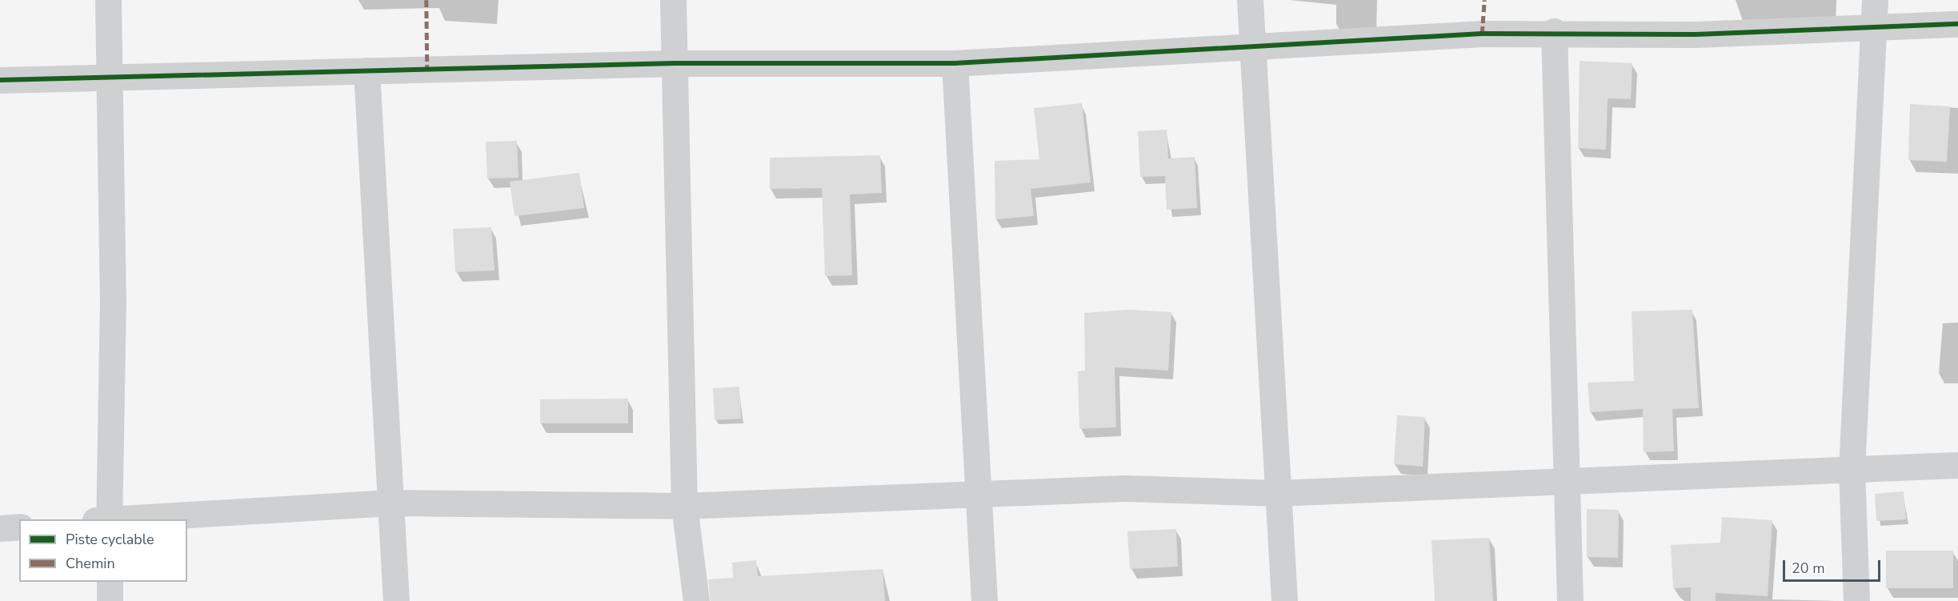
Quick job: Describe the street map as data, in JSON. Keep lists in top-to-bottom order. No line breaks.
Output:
{"legend":["Piste cyclable","Chemin"],"scale_bar":"20 m"}
